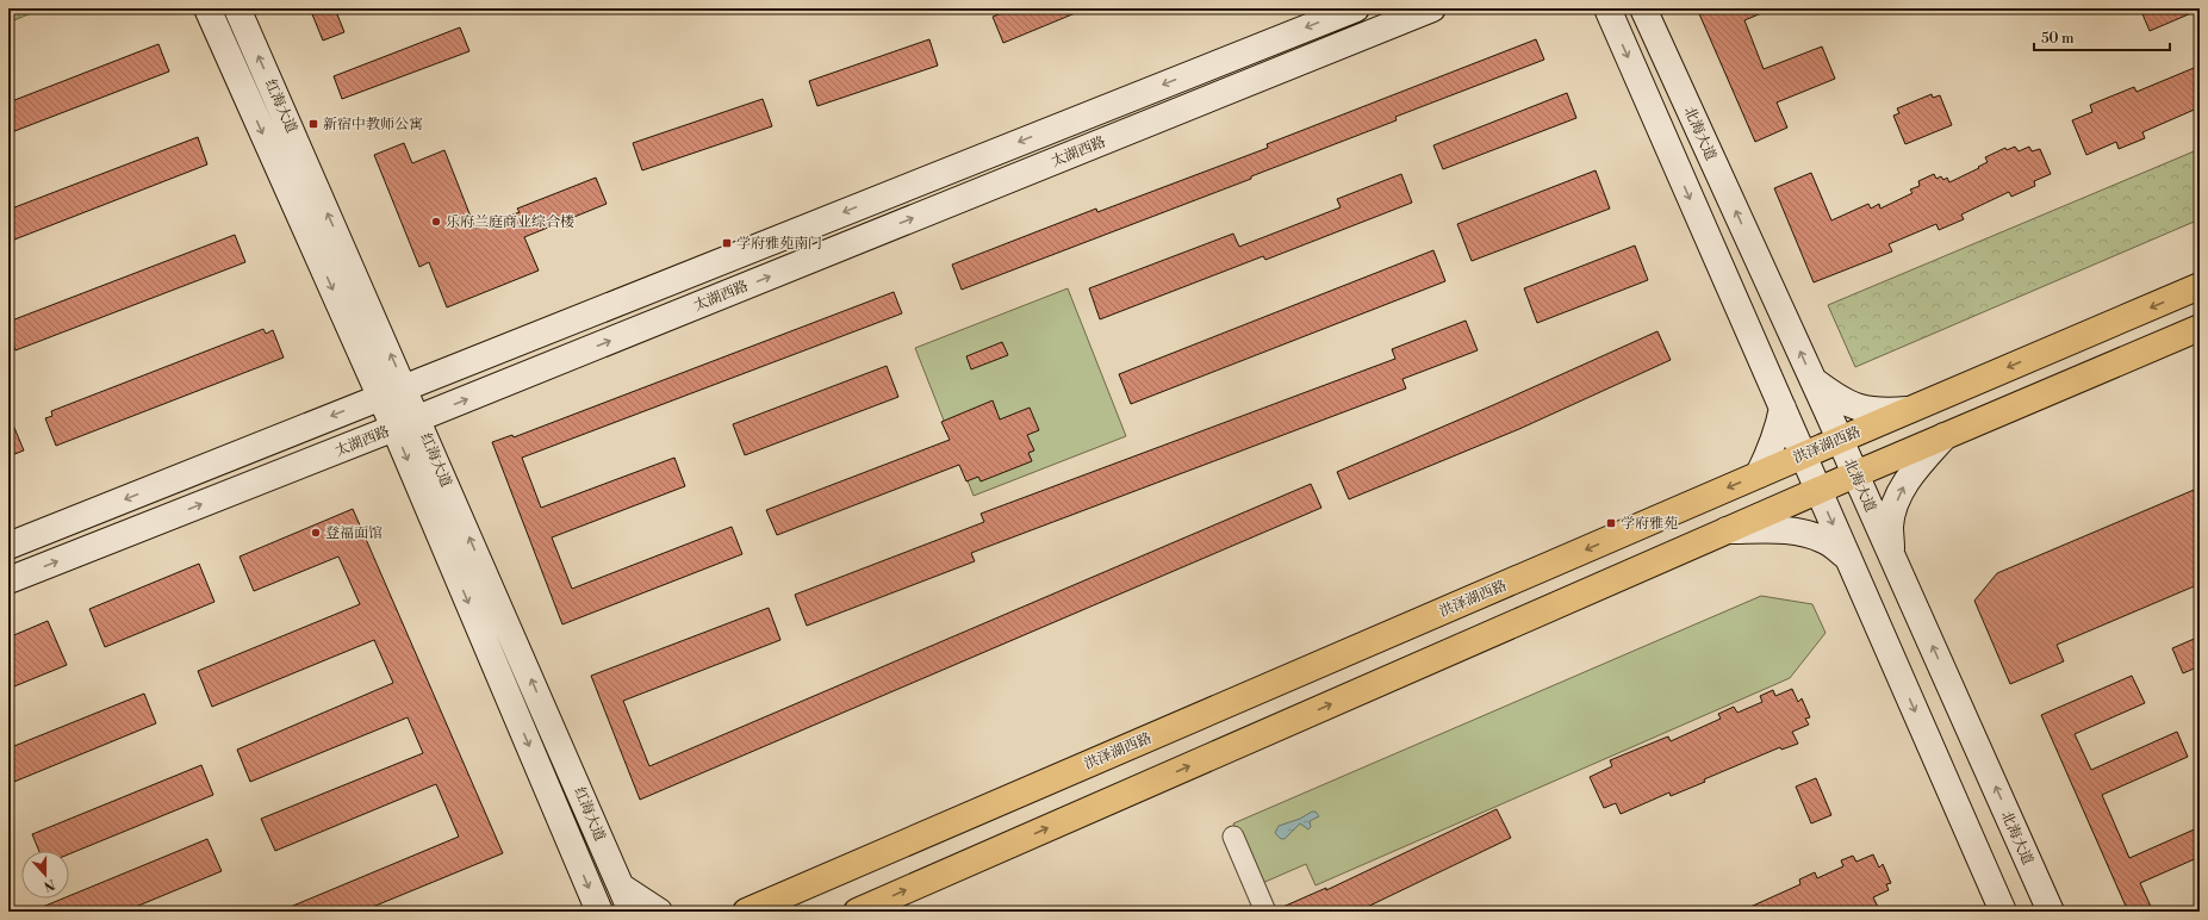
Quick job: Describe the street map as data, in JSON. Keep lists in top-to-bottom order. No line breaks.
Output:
{"streets":{"main road":["洪泽湖西路"],"street":["红海大道","北海大道","太湖西路"]},"crossings":[["红海大道","太湖西路"],["北海大道","洪泽湖西路"]],"places":{"transit":["新宿中教师公寓","学府雅苑南门","学府雅苑"],"other":["乐府兰庭商业综合楼","登福面馆"]},"scale_bar":"50 m","north":"bottom"}
